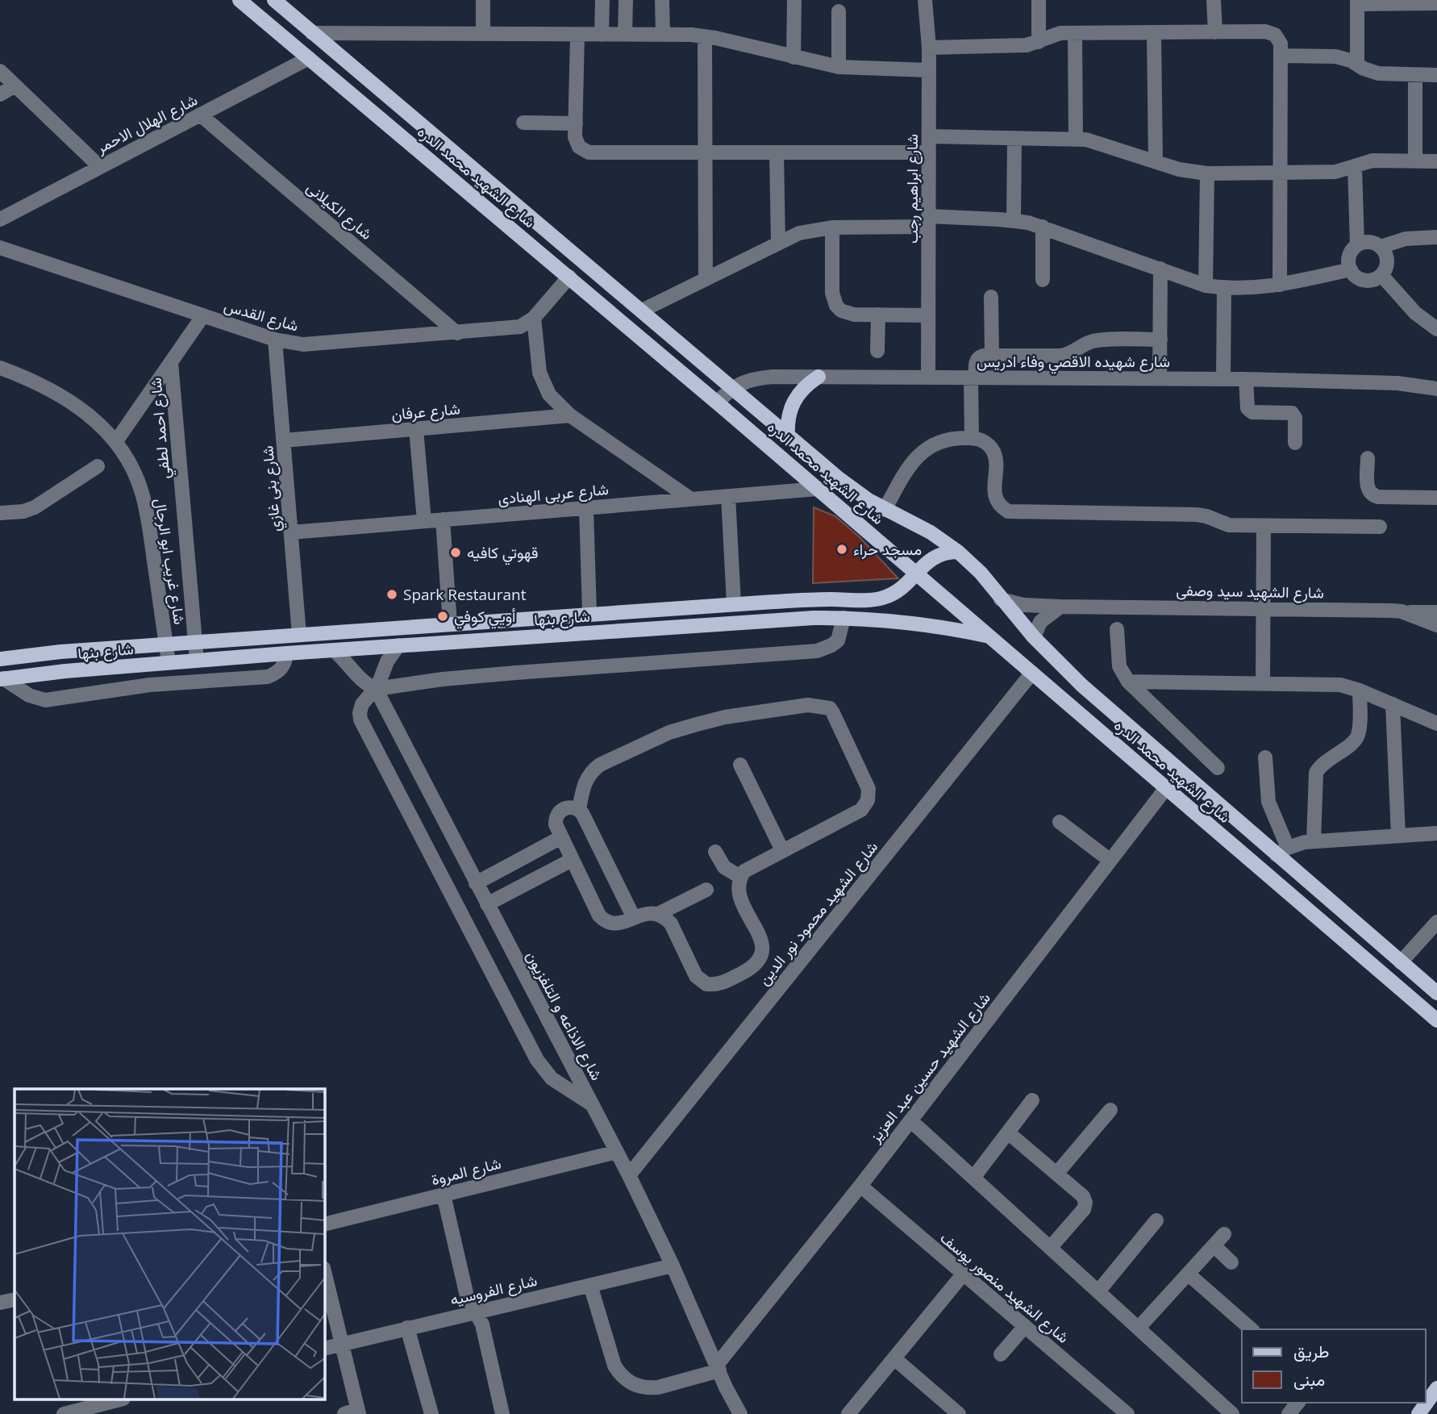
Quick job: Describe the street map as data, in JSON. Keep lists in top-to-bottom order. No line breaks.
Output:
{"streets":{"main road":["شارع الشهيد محمد الدره","شارع بنها"],"street":["شارع الهلال الاحمر","شارع ابراهيم رجب","شارع الكيلانى","شارع القدس","شارع شهيده الاقصي وفاء ادريس","شارع عرفان","شارع احمد لطفي","شارع بنى غازي","شارع عربى الهنادى","شارع غريب ابو الرجال","شارع الشهيد سيد وصفى","شارع الشهيد محمود نور الدين","شارع الاذاعه و التلفزيون","شارع الشهيد حسين عبد العزيز","شارع المروة","شارع الشهيد منصور يوسف","شارع الفروسيه"]},"crossings":[["شارع الهلال الاحمر","شارع الشهيد محمد الدره"],["شارع الهلال الاحمر","شارع الكيلانى"],["شارع الشهيد محمد الدره","شارع القدس"],["شارع الشهيد محمد الدره","شارع شهيده الاقصي وفاء ادريس"],["شارع الشهيد محمد الدره","شارع عربى الهنادى"],["شارع الشهيد محمد الدره","شارع الشهيد سيد وصفى"],["شارع الشهيد محمد الدره","شارع بنها"],["شارع الشهيد محمد الدره","شارع الشهيد محمود نور الدين"],["شارع الشهيد محمد الدره","شارع الشهيد حسين عبد العزيز"],["شارع ابراهيم رجب","شارع شهيده الاقصي وفاء ادريس"],["شارع الكيلانى","شارع القدس"],["شارع القدس","شارع بنى غازي"],["شارع عرفان","شارع بنى غازي"],["شارع احمد لطفي","شارع بنها"],["شارع بنى غازي","شارع عربى الهنادى"],["شارع بنى غازي","شارع بنها"],["شارع غريب ابو الرجال","شارع بنها"],["شارع بنها","شارع الاذاعه و التلفزيون"],["شارع الشهيد محمود نور الدين","شارع الاذاعه و التلفزيون"],["شارع الاذاعه و التلفزيون","شارع الشهيد حسين عبد العزيز"],["شارع الاذاعه و التلفزيون","شارع المروة"],["شارع الاذاعه و التلفزيون","شارع الفروسيه"],["شارع الشهيد حسين عبد العزيز","شارع الشهيد منصور يوسف"]],"places":["مسجد حراء","قهوتي كافيه","Spark Restaurant","أويي كوفي"],"legend":["طريق","مبنى"]}
